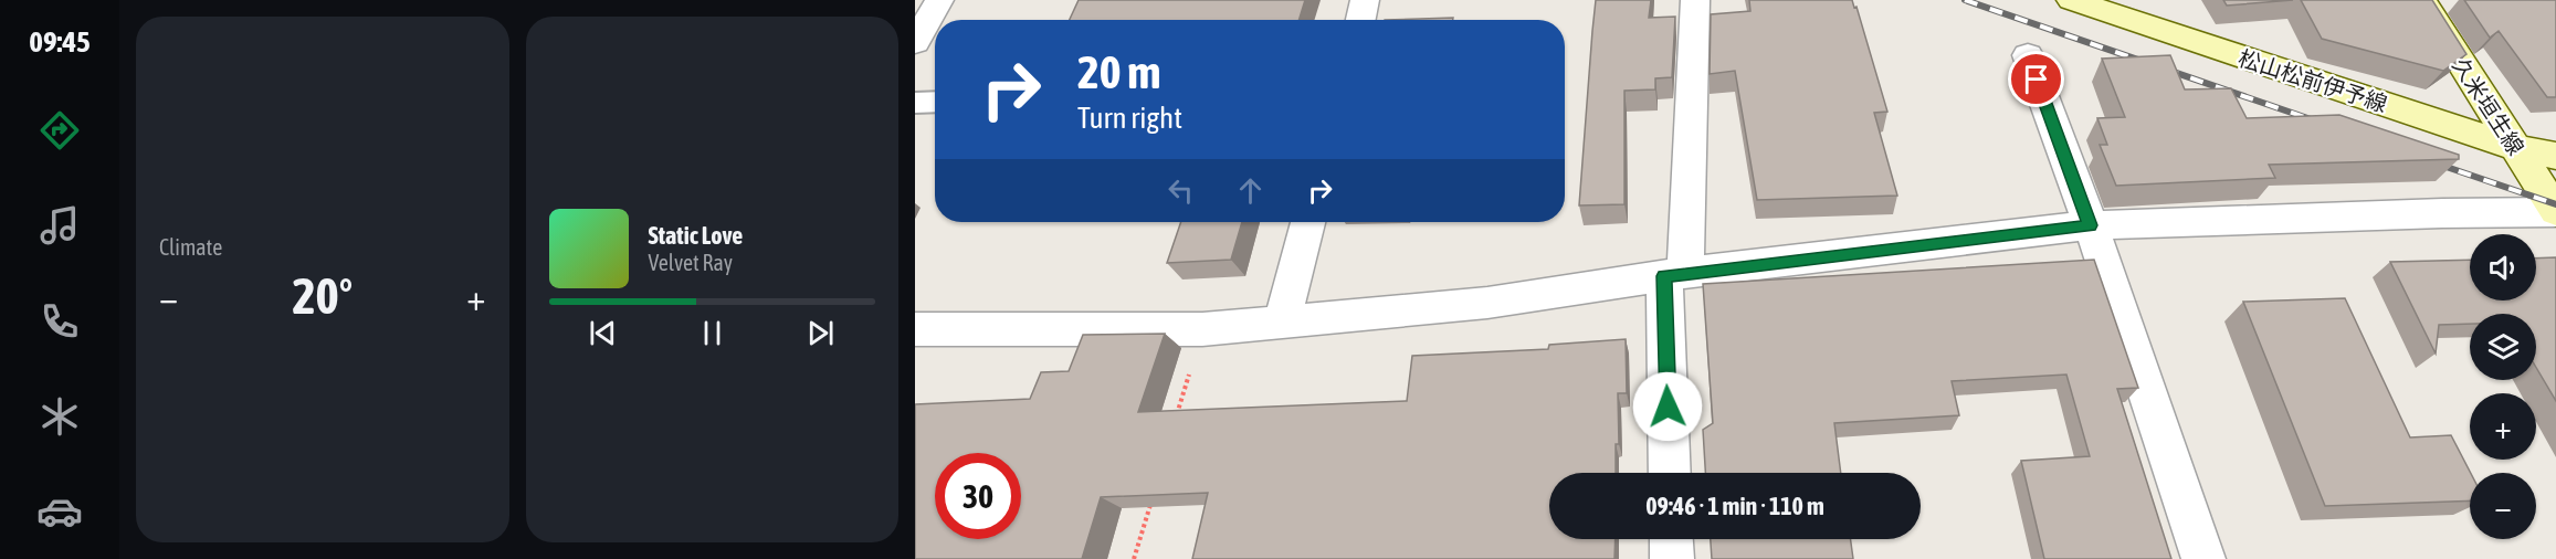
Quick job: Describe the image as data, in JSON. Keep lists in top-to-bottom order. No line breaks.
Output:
{"streets":{"main road":["松山松前伊予線","久米垣生線"]},"crossings":[["松山松前伊予線","久米垣生線"]],"page":{"tabs":"09:45","tile":"Climate","turn":["20 m","Turn right"],"song":["Static Love","Velvet Ray"],"map_buttons":["+","−"],"heat":["−","20°","+"],"limit":"30","trip":"09:46 · 1 min · 110 m"}}
